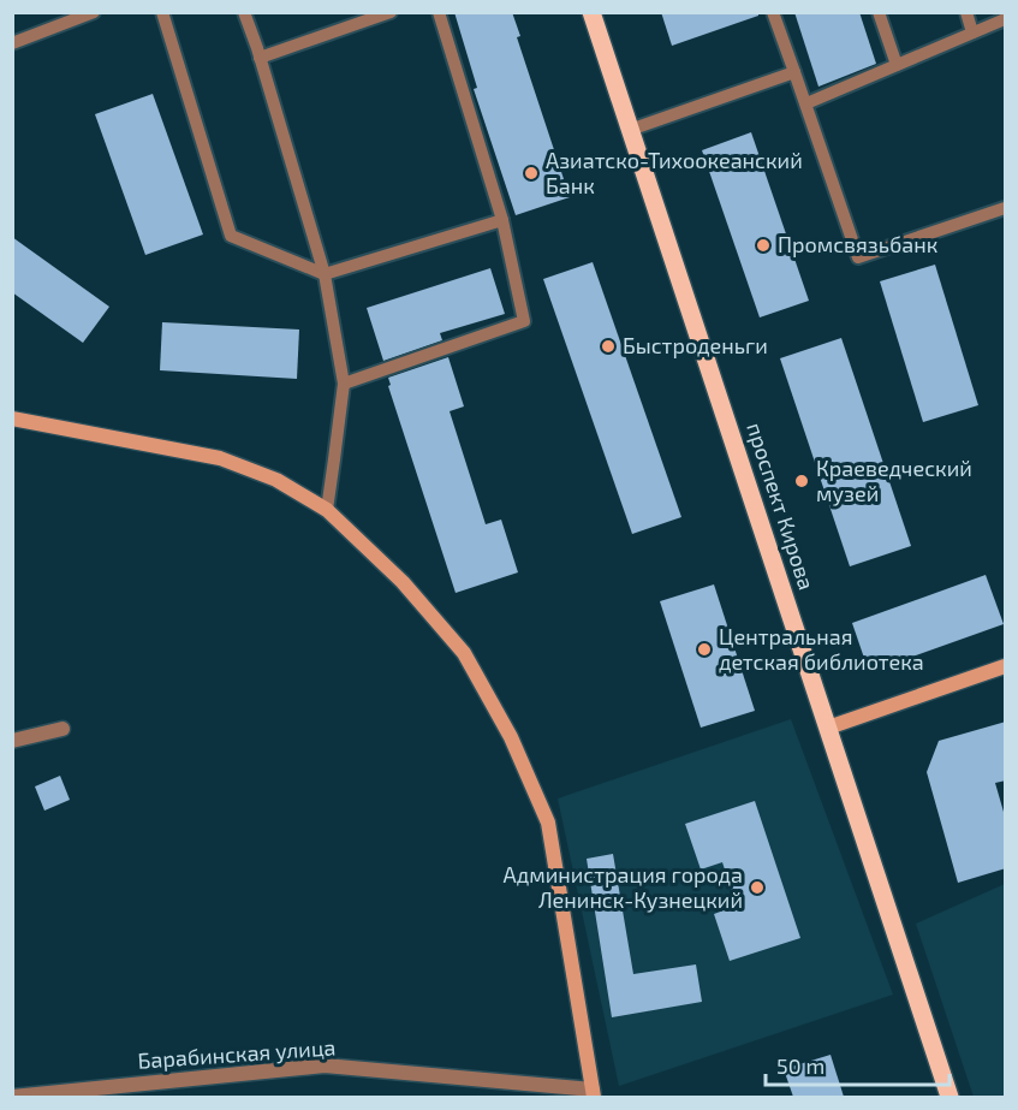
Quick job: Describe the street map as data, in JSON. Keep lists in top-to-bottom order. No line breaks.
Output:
{"streets":{"main road":["проспект Кирова"],"street":["Барабинская улица"]},"places":["Азиатско-Тихоокеанский Банк","Промсвязьбанк","Быстроденьги","Краеведческий музей","Центральная детская библиотека","Администрация города Ленинск-Кузнецкий"],"scale_bar":"50 m"}
